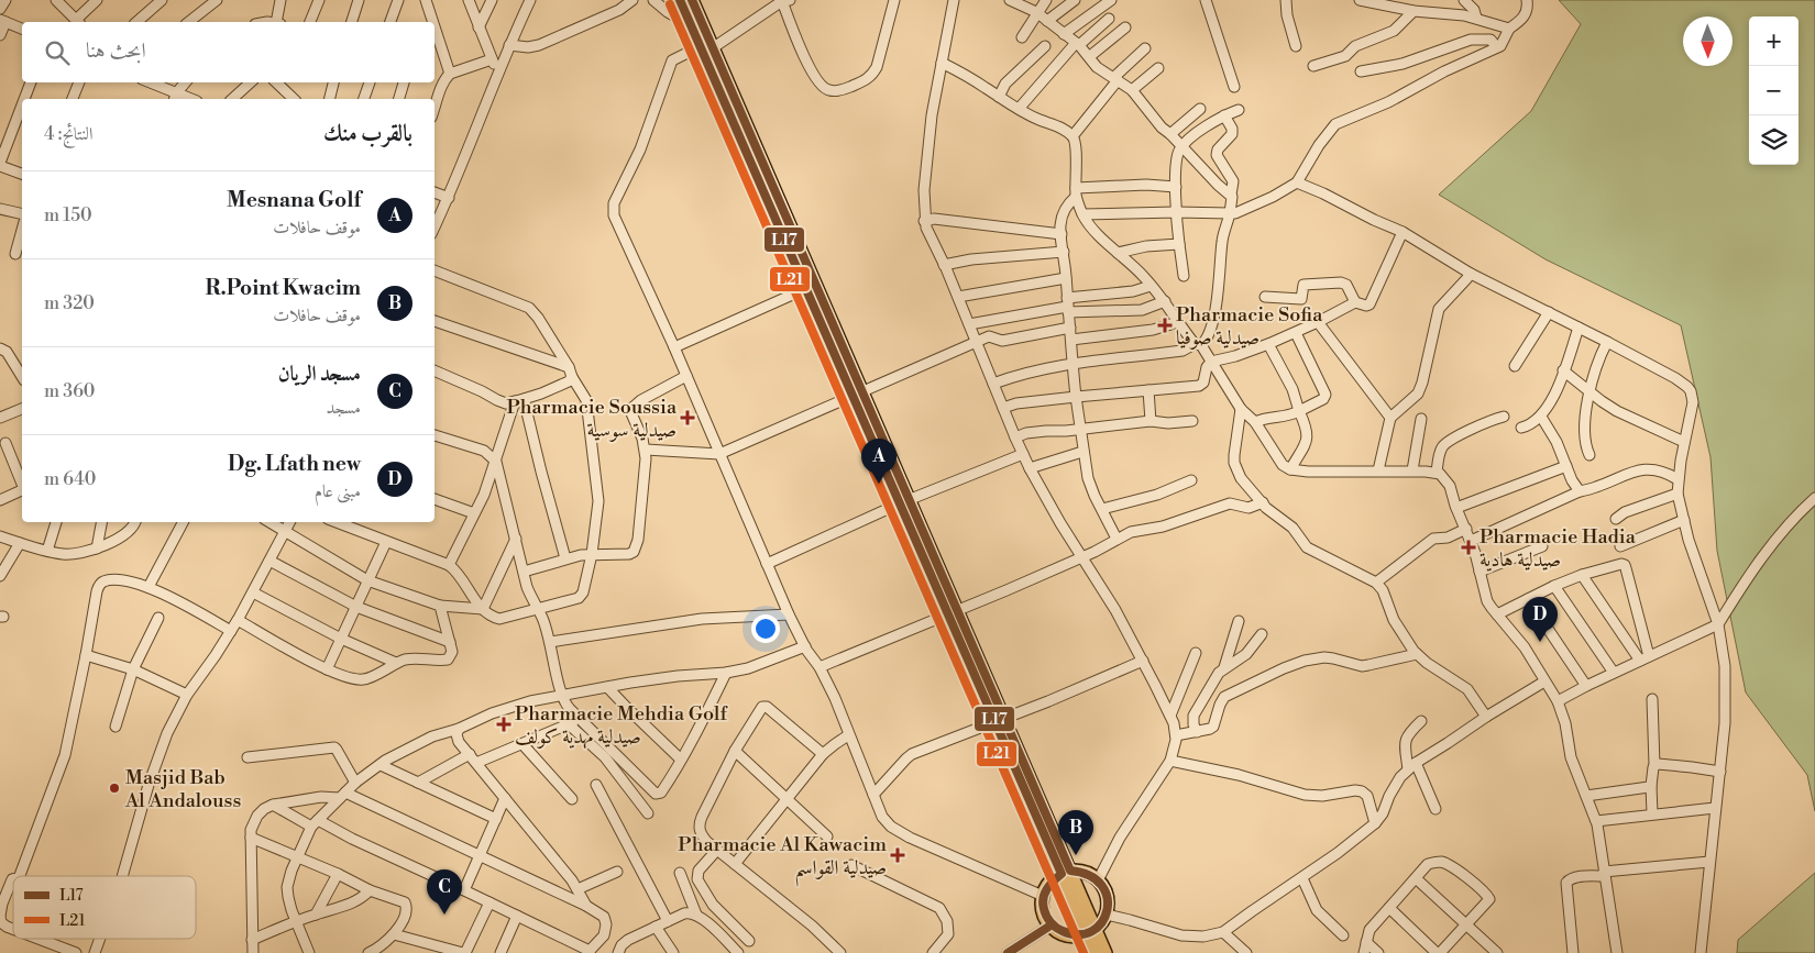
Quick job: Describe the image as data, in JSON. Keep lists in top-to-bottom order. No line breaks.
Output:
{"places":{"health":["Pharmacie Sofia صيدلية صوفيا","Pharmacie Soussia صيدلية سوسية","Pharmacie Hadia صيدلية هادية","Pharmacie Mehdia Golf صيدلية مهدية كولف","Pharmacie Al Kawacim صيدلية القواسم"],"other":["Masjid Bab Al Andalouss"]},"lines":["transit line L17","transit line L21"],"legend":["L17","L21"],"north":"bottom","page":{"map_buttons":["+","−"],"search":"ابحث هنا","heading":["بالقرب منك","النتائج: 4"],"list":[{"mark":"A","name":"Mesnana Golf","note":"موقف حافلات","value":"150 m"},{"mark":"B","name":"R.Point Kwacim","note":"موقف حافلات","value":"320 m"},{"mark":"C","name":"مسجد الريان","note":"مسجد","value":"360 m"},{"mark":"D","name":"Dg. Lfath new","note":"مبنى عام","value":"640 m"}],"pins":["A","D","B","C"]}}
